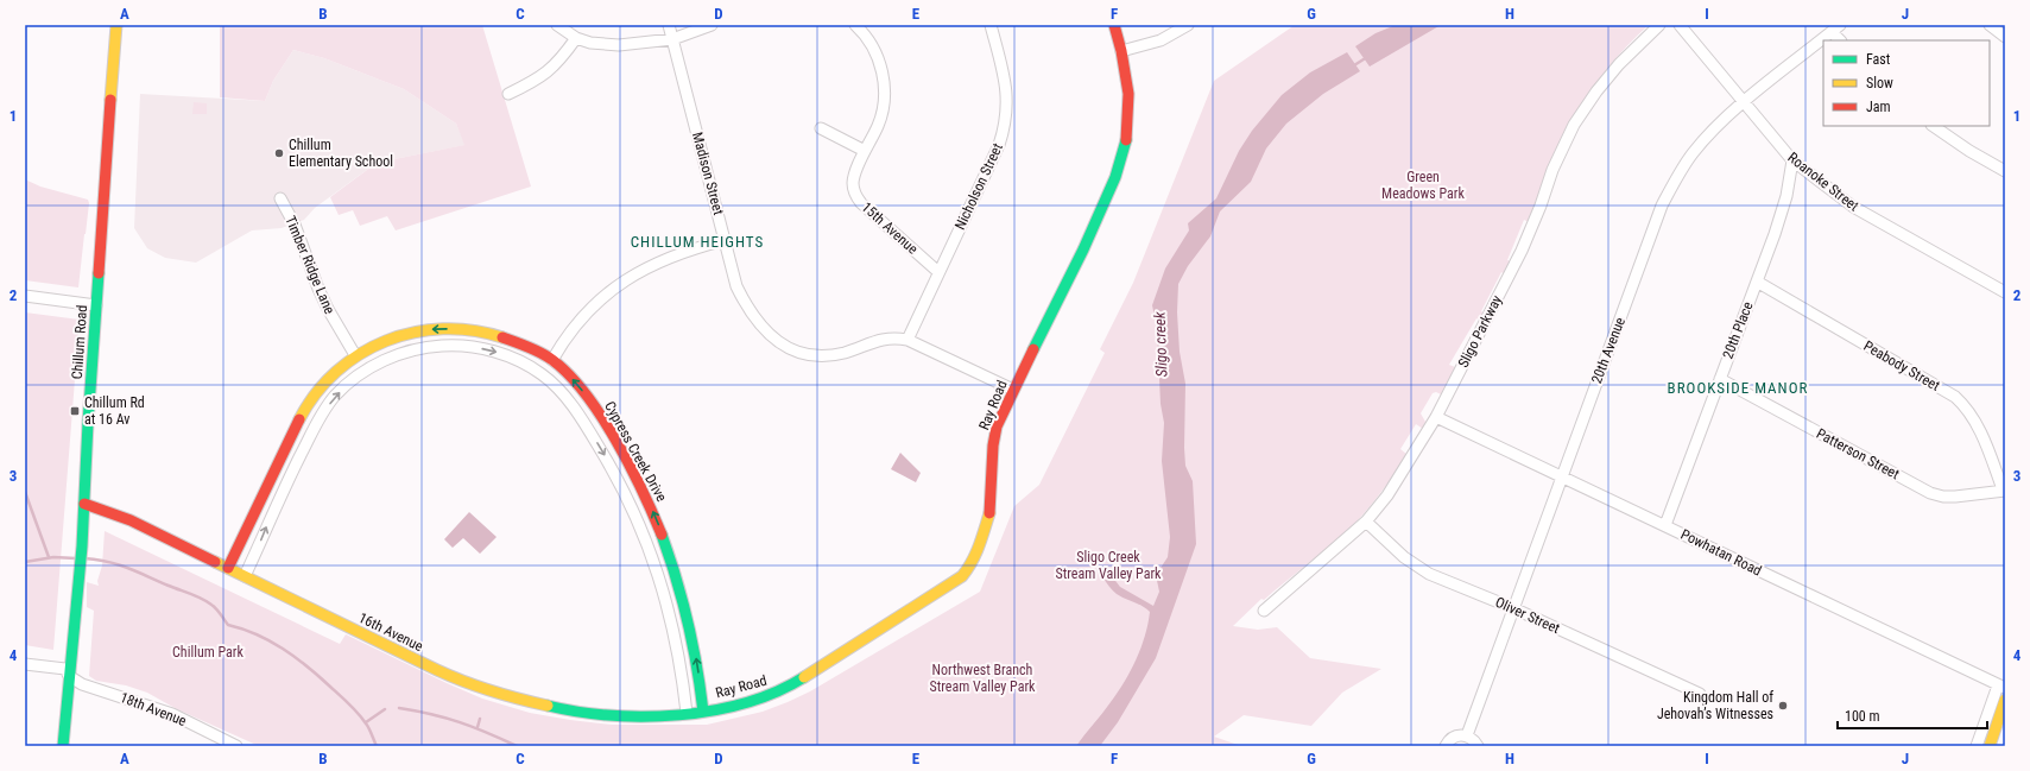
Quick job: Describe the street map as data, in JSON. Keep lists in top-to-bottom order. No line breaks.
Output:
{"streets":{"street":["Madison Street","Roanoke Street","Nicholson Street","15th Avenue","Timber Ridge Lane","20th Place","Sligo Parkway","Chillum Road","20th Avenue","Peabody Street","Ray Road","Cypress Creek Drive","Patterson Street","Powhatan Road","Oliver Street","16th Avenue","18th Avenue"]},"crossings":[["Madison Street","Nicholson Street"],["Madison Street","Ray Road"],["Roanoke Street","20th Place"],["Roanoke Street","20th Avenue"],["Nicholson Street","15th Avenue"],["Timber Ridge Lane","Cypress Creek Drive"],["20th Place","Peabody Street"],["20th Place","Patterson Street"],["20th Place","Powhatan Road"],["Sligo Parkway","Powhatan Road"],["Sligo Parkway","Oliver Street"],["Chillum Road","16th Avenue"],["Chillum Road","18th Avenue"],["20th Avenue","Powhatan Road"],["20th Avenue","Oliver Street"],["Peabody Street","Patterson Street"],["Ray Road","Cypress Creek Drive"],["Ray Road","16th Avenue"],["Cypress Creek Drive","16th Avenue"]],"districts":["CHILLUM HEIGHTS","BROOKSIDE MANOR"],"water":["Sligo creek"],"parks":["Green Meadows Park","Sligo Creek Stream Valley Park","Chillum Park","Northwest Branch Stream Valley Park"],"places":{"other":["Chillum Elementary School","Kingdom Hall of Jehovah’s Witnesses"],"transit":["Chillum Rd at 16 Av"]},"legend":["Fast","Slow","Jam"],"scale_bar":"100 m","grid":{"columns":["A","B","C","D","E","F","G","H","I","J"],"rows":["1","2","3","4"]}}
